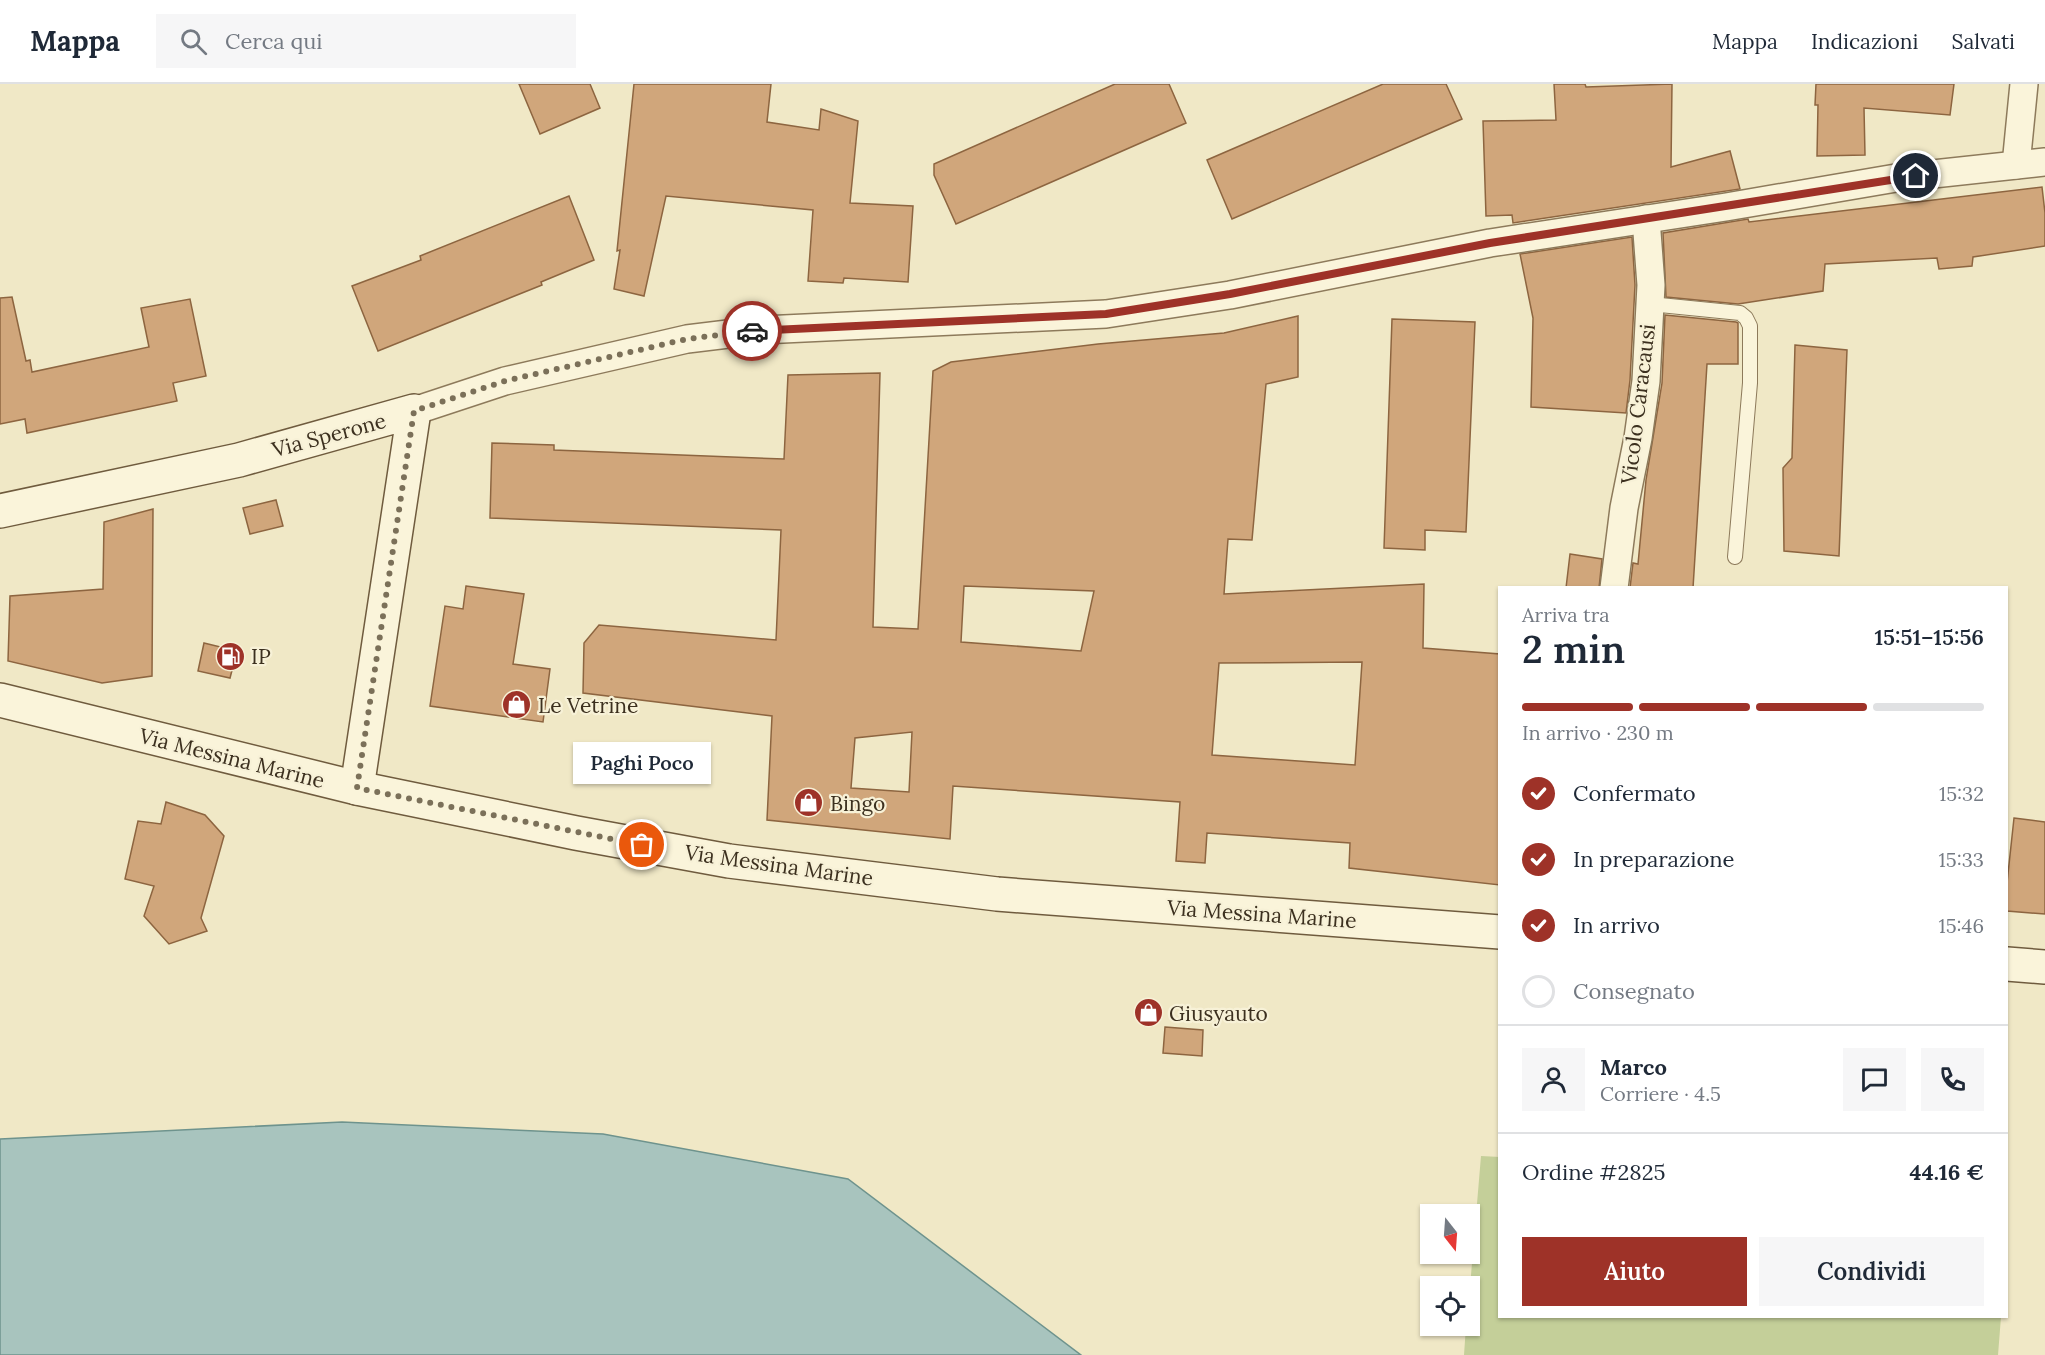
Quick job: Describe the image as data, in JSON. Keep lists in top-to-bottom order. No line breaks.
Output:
{"streets":{"main road":["Via Sperone","Via Messina Marine"],"street":["Vicolo Caracausi"]},"crossings":[["Vicolo Caracausi","Via Sperone"]],"places":{"fuel station":["IP"],"shop":["Le Vetrine","Bingo","Giusyauto"],"other":["Paghi Poco"]},"north":"bottom","page":{"header":"Mappa","search":"Cerca qui","nav":["Mappa","Indicazioni","Salvati"],"heading":["2 min","Arriva tra","15:51–15:56"],"panel":["Marco","Corriere · 4.5","Ordine #2825","44.16 €"],"bar":"In arrivo · 230 m","bubble":"Paghi Poco","list":[["Confermato","15:32"],["In preparazione","15:33"],["In arrivo","15:46"],"Consegnato"],"buttons":["Aiuto","Condividi"]}}
